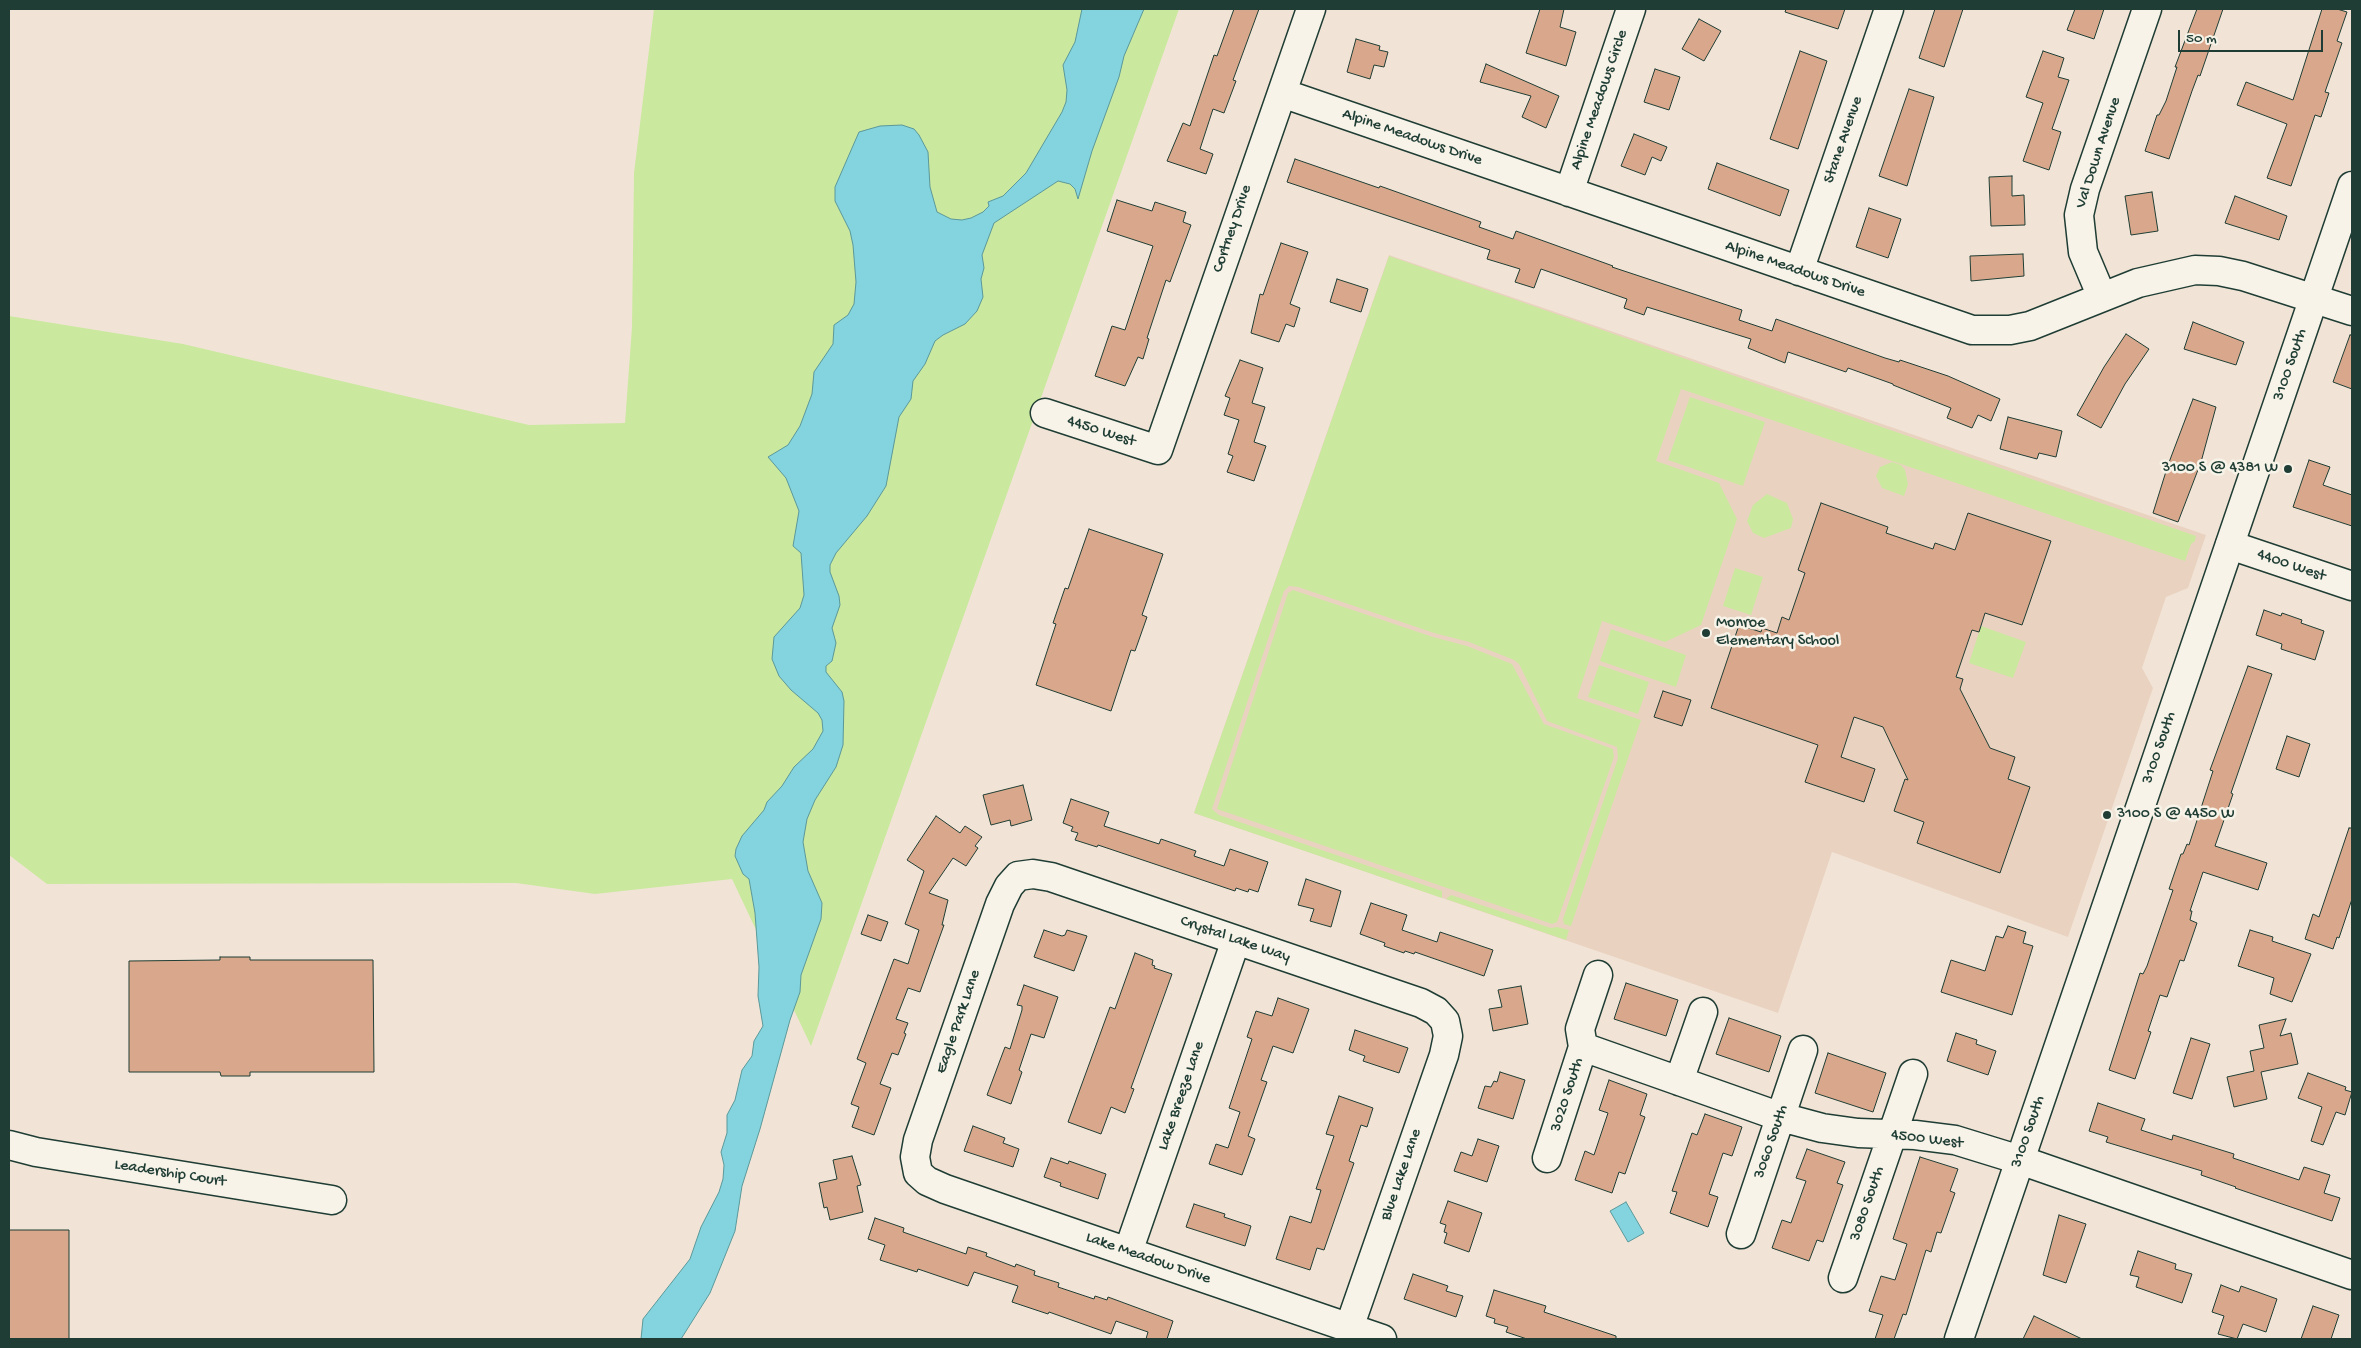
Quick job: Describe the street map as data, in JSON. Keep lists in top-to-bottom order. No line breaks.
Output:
{"streets":{"street":["Alpine Meadows Circle","Alpine Meadows Drive","Stane Avenue","Val Down Avenue","Cortney Drive","3100 South","4450 West","4400 West","Crystal Lake Way","Eagle Park Lane","3020 South","Lake Breeze Lane","4500 West","3060 South","Leadership Court","Blue Lake Lane","3080 South","Lake Meadow Drive"]},"crossings":[["Alpine Meadows Circle","Alpine Meadows Drive"],["Alpine Meadows Drive","Stane Avenue"],["Alpine Meadows Drive","Val Down Avenue"],["Alpine Meadows Drive","Cortney Drive"],["Alpine Meadows Drive","3100 South"],["Cortney Drive","4450 West"],["3100 South","4400 West"],["3100 South","4500 West"],["Crystal Lake Way","Eagle Park Lane"],["Crystal Lake Way","Lake Breeze Lane"],["Crystal Lake Way","Blue Lake Lane"],["Eagle Park Lane","Lake Meadow Drive"],["3020 South","4500 West"],["Lake Breeze Lane","Lake Meadow Drive"],["4500 West","3060 South"],["4500 West","3080 South"],["Blue Lake Lane","Lake Meadow Drive"]],"places":["3100 S @ 4381 W","Monroe Elementary School","3100 S @ 4450 W"],"scale_bar":"50 m"}
